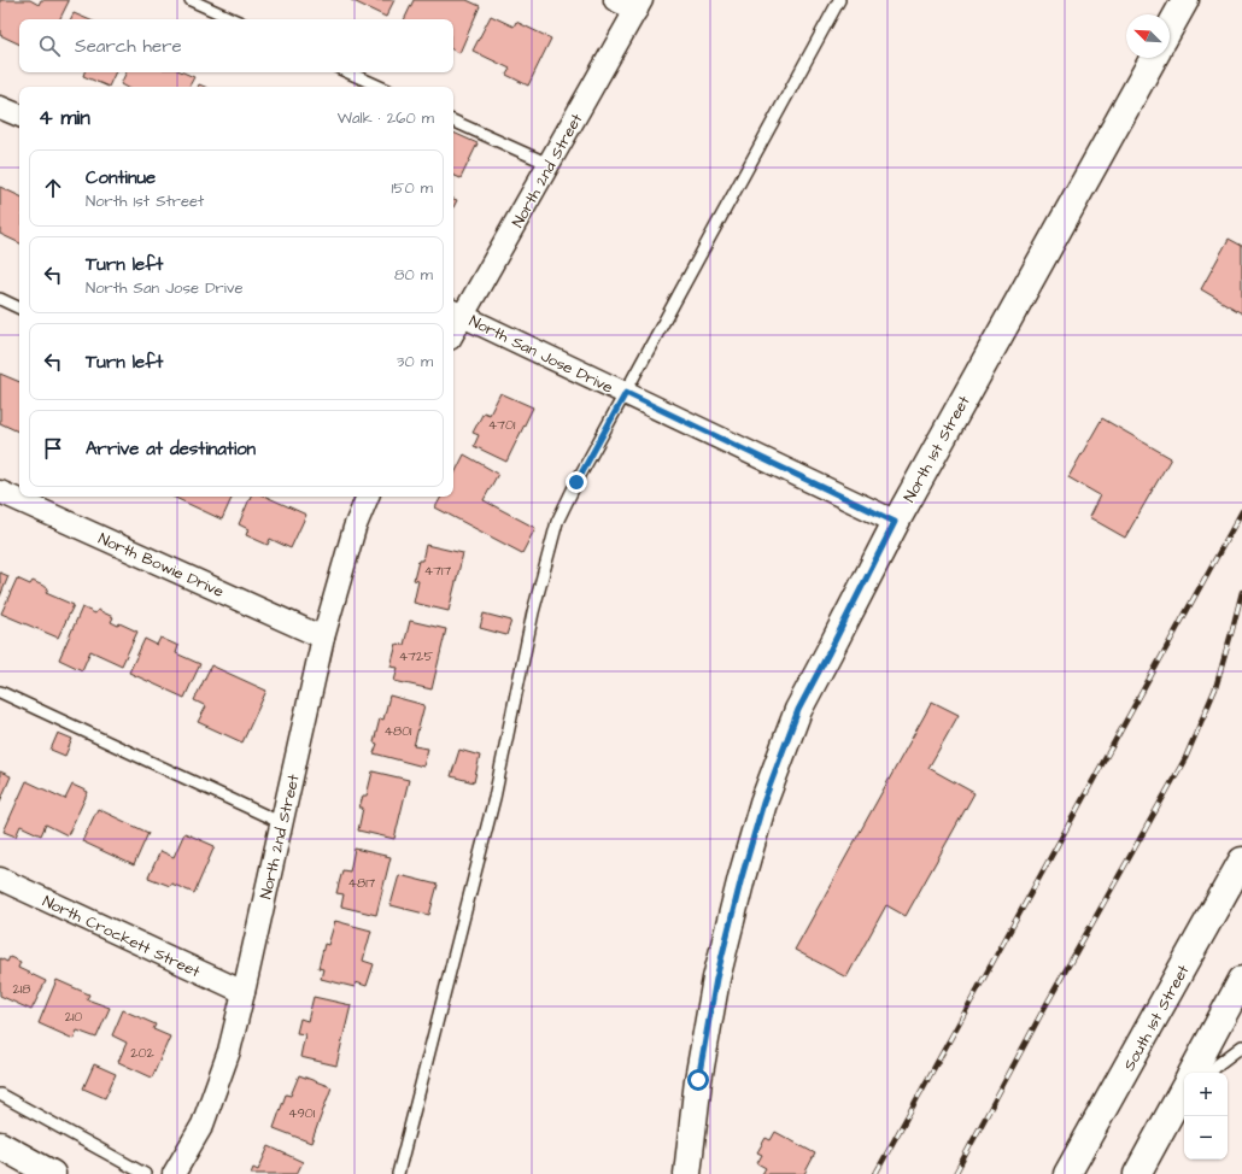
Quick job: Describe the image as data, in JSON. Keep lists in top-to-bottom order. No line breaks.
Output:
{"streets":{"main road":["North 1st Street","South 1st Street"],"street":["North 2nd Street","North San Jose Drive","North Bowie Drive","North Crockett Street"]},"crossings":[["North 2nd Street","North San Jose Drive"],["North 2nd Street","North Bowie Drive"],["North 2nd Street","North Crockett Street"],["North San Jose Drive","North 1st Street"]],"house_numbers":["4701","4717","4725","4801","4817","218","210","202","4901"],"north":"top left","page":{"search":"Search here","heading":["4 min","Walk · 260 m"],"list":[["Continue","North 1st Street","150 m"],["Turn left","North San Jose Drive","80 m"],["Turn left","30 m"],"Arrive at destination"],"map_buttons":["+","−"]}}
